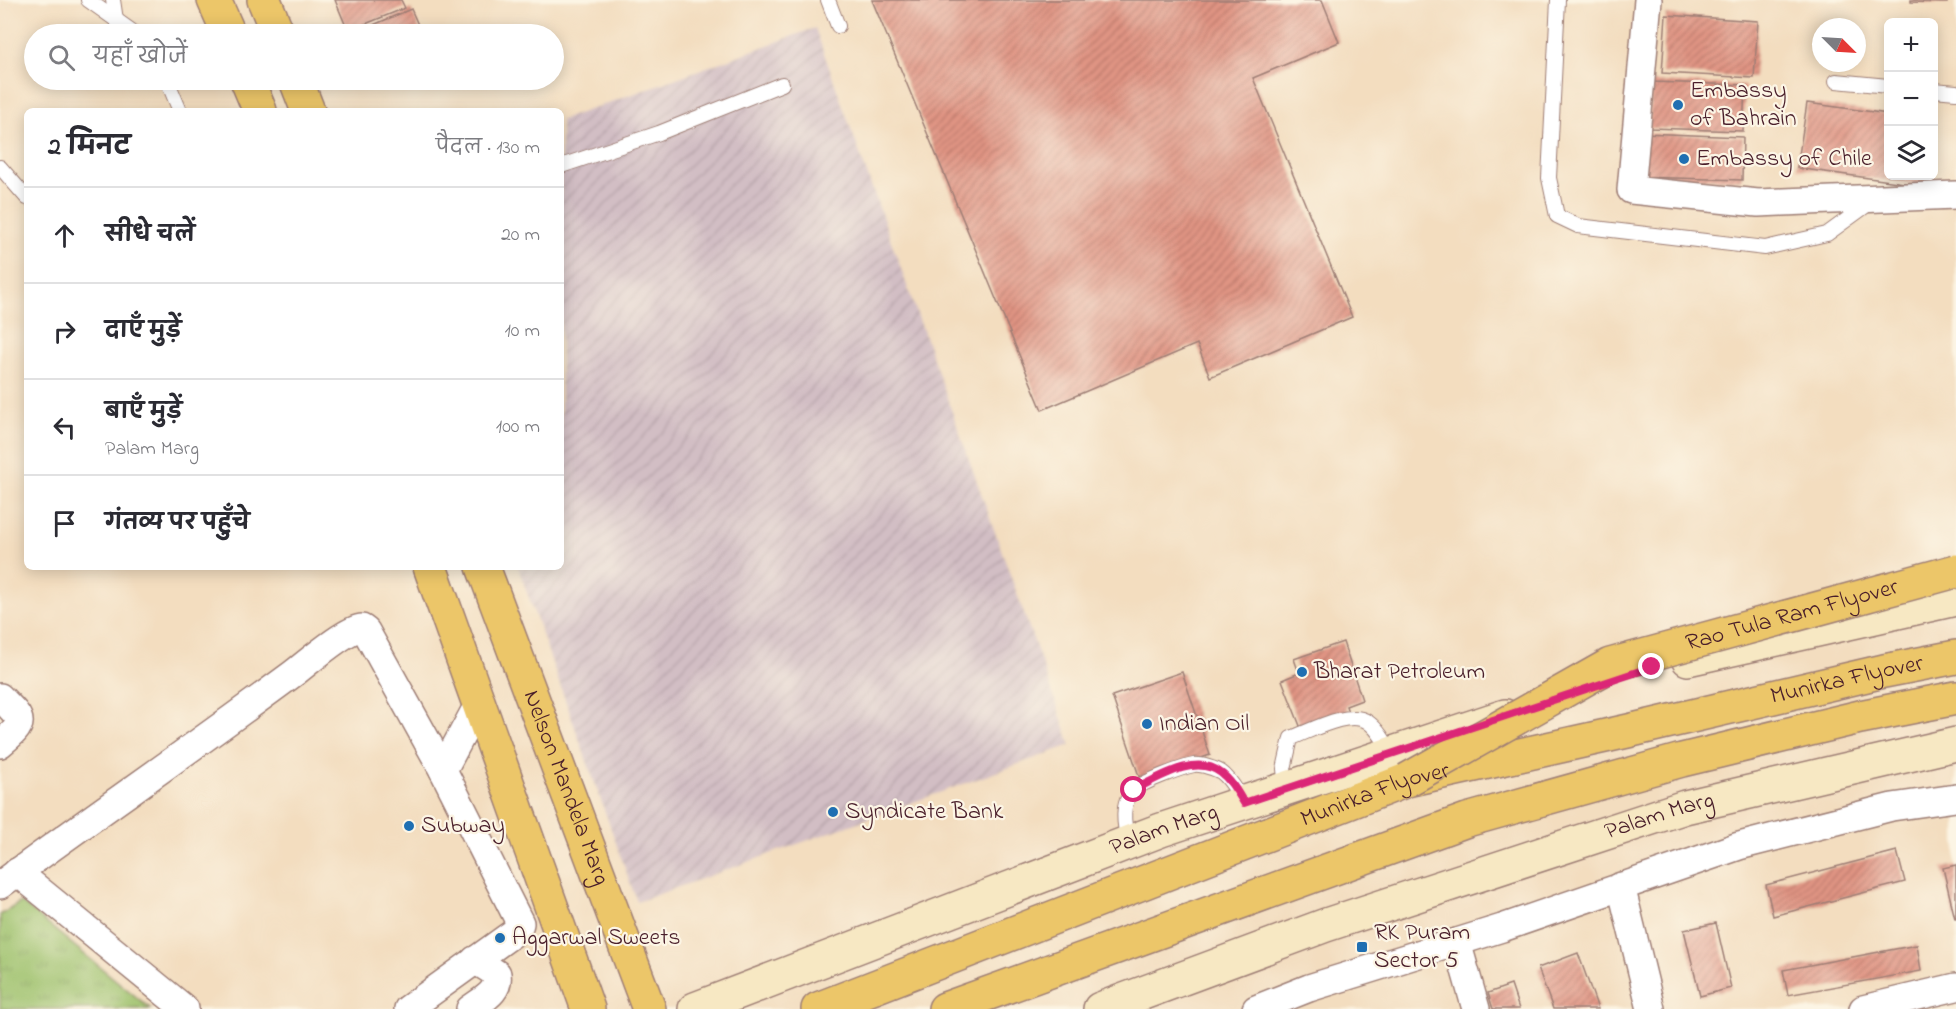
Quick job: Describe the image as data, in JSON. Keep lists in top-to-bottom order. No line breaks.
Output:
{"streets":{"main road":["Rao Tula Ram Flyover","Munirka Flyover","Nelson Mandela Marg","Palam Marg"]},"crossings":[["Rao Tula Ram Flyover","Munirka Flyover"],["Rao Tula Ram Flyover","Palam Marg"],["Munirka Flyover","Palam Marg"]],"places":{"other":["Embassy of Bahrain","Embassy of Chile","Bharat Petroleum","Indian Oil","Syndicate Bank","Subway","Aggarwal Sweets"],"transit":["RK Puram Sector 5"]},"north":"bottom right","page":{"map_buttons":["+","−"],"search":"यहाँ खोजें","heading":["2 मिनट","पैदल · 130 m"],"list":[["सीधे चलें","20 m"],["दाएँ मुड़ें","10 m"],["बाएँ मुड़ें","Palam Marg","100 m"],"गंतव्य पर पहुँचे"]}}
